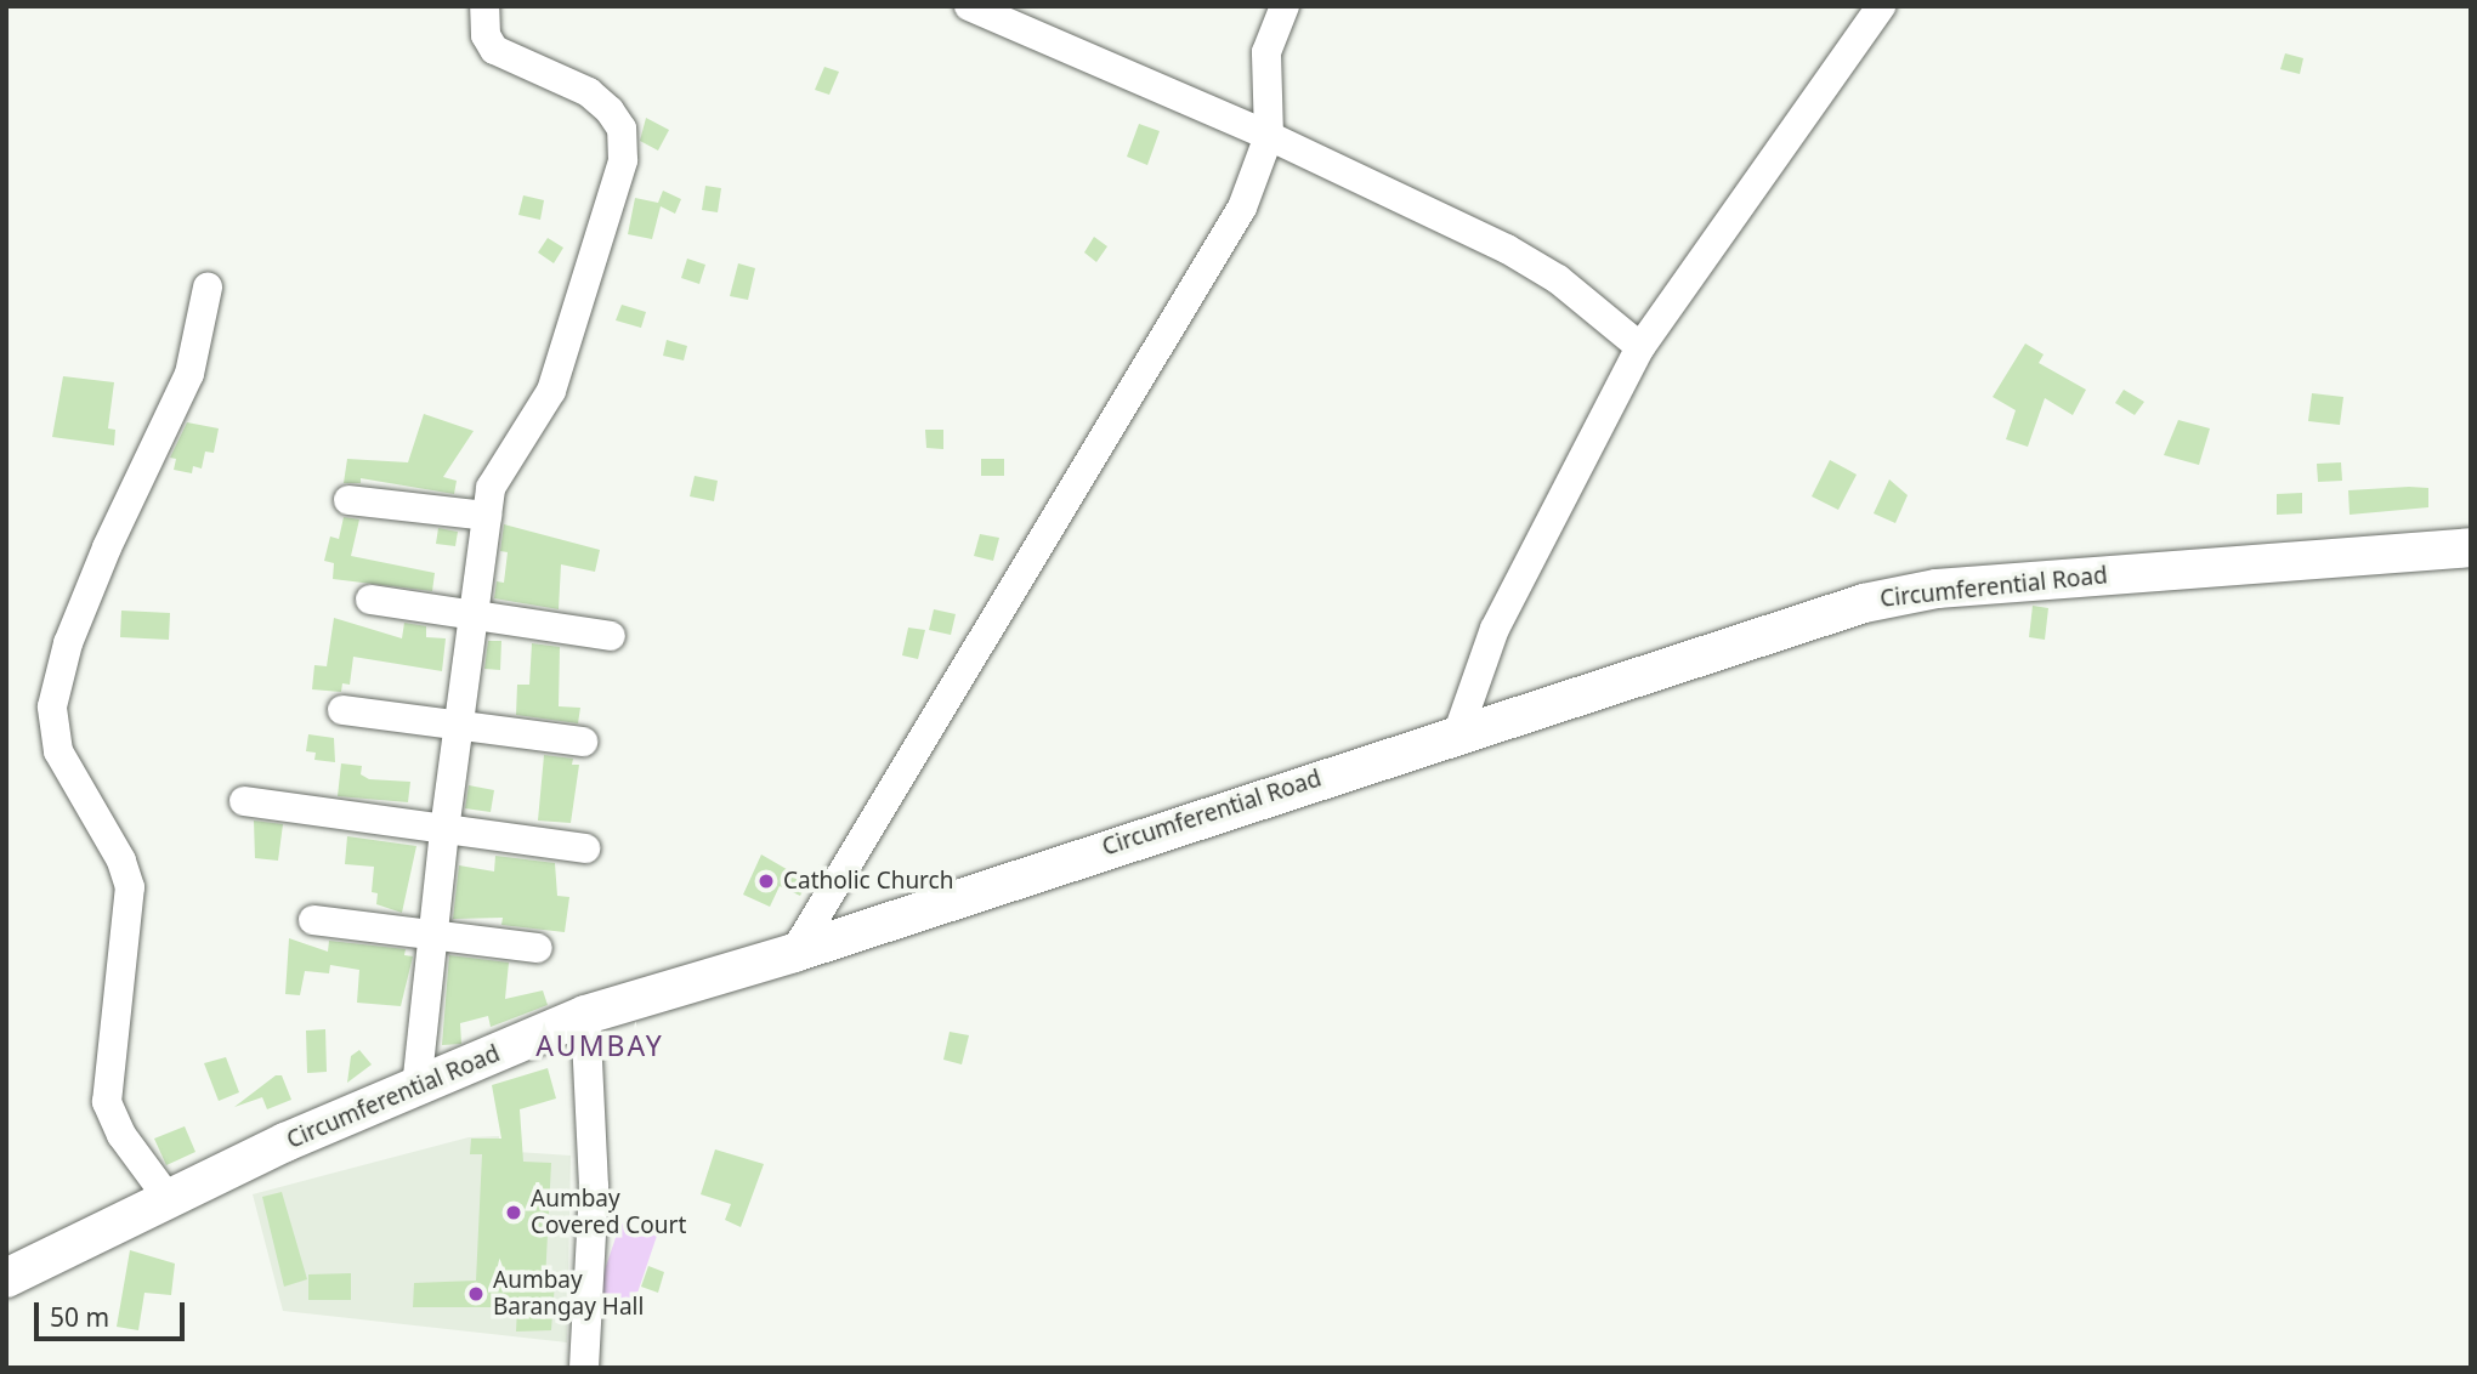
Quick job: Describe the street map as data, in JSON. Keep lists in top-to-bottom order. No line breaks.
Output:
{"streets":{"main road":["Circumferential Road"]},"districts":["AUMBAY"],"places":["Catholic Church","Aumbay Covered Court","Aumbay Barangay Hall"],"scale_bar":"50 m"}
